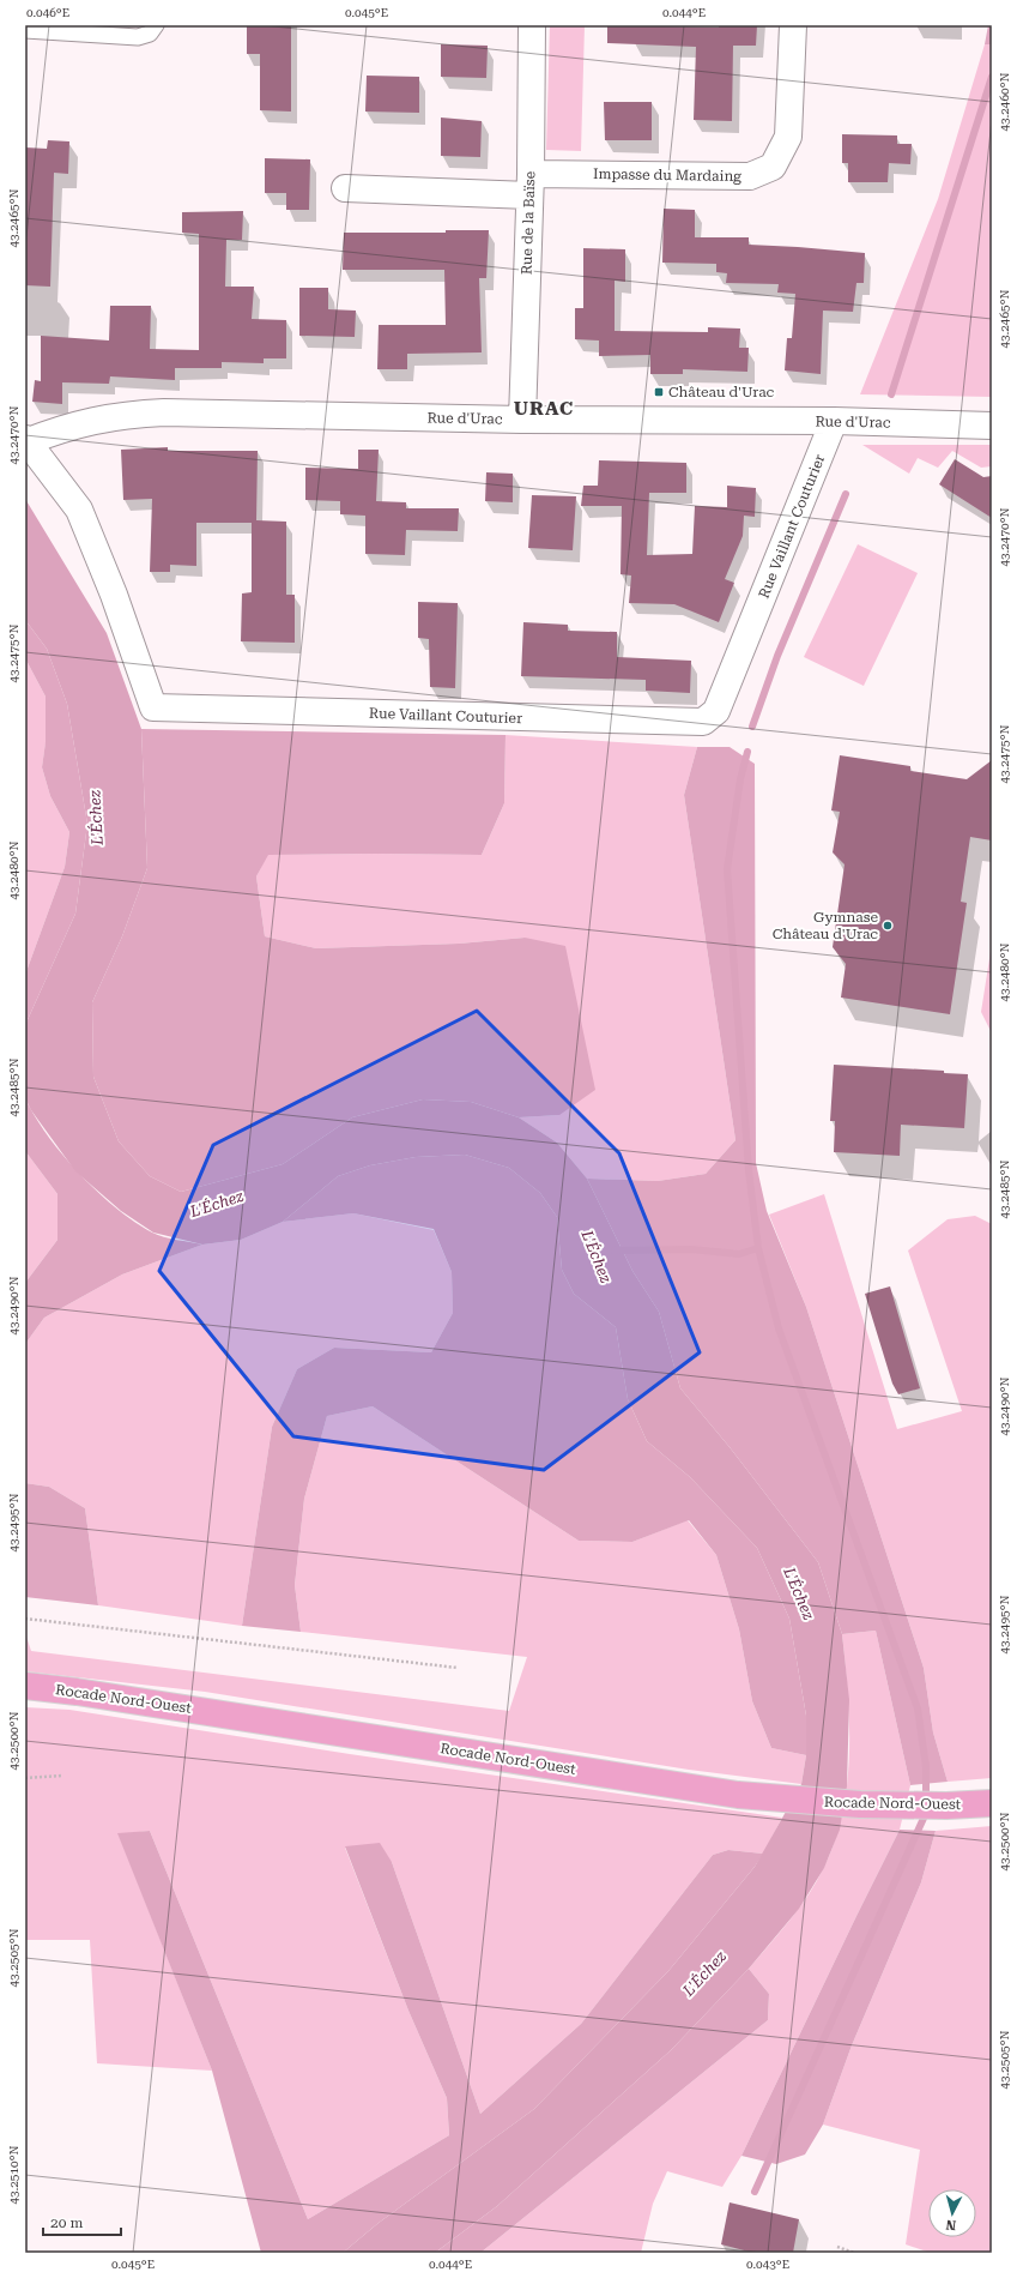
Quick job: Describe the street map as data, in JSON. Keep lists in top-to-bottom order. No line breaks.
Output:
{"streets":{"main road":["Rocade Nord-Ouest"],"street":["Impasse du Mardaing","Rue de la Baïse","Rue d'Urac","Rue Vaillant Couturier"]},"crossings":[["Impasse du Mardaing","Rue de la Baïse"],["Rue de la Baïse","Rue d'Urac"],["Rue d'Urac","Rue Vaillant Couturier"]],"districts":["URAC"],"water":["L'Échez"],"places":{"transit":["Château d'Urac"],"other":["Gymnase Château d'Urac"]},"scale_bar":"20 m","north":"bottom","coordinates":["0.046°E","0.045°E","0.044°E","43.2460°N","43.2465°N","43.2470°N","43.2475°N","43.2480°N","43.2485°N","43.2490°N","43.2495°N","43.2500°N","43.2505°N","43.2510°N","0.043°E"]}
